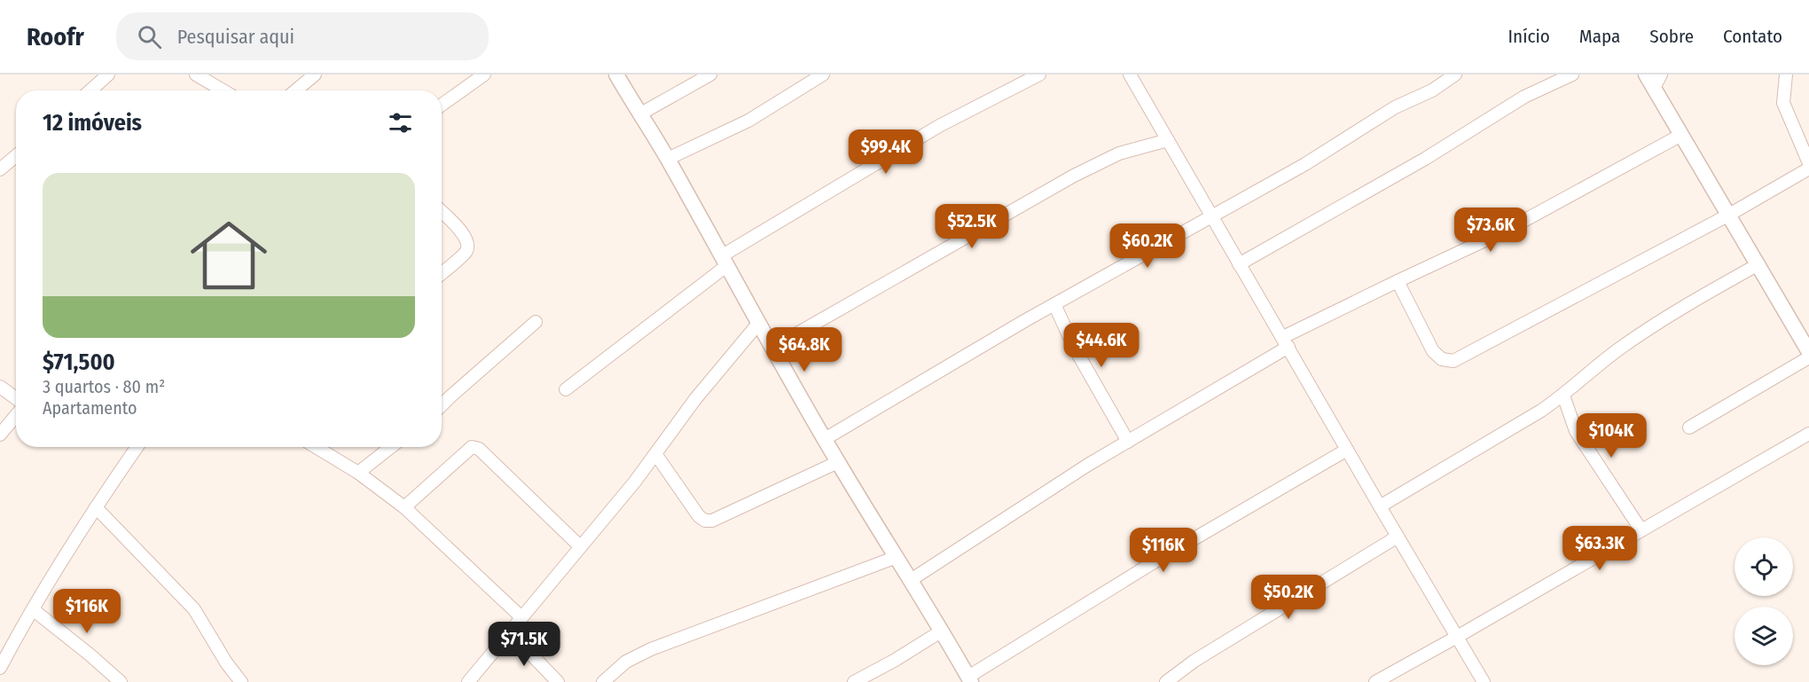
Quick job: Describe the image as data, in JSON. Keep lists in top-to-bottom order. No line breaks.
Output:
{"page":{"header":"Roofr","search":"Pesquisar aqui","nav":["Início","Mapa","Sobre","Contato"],"heading":"12 imóveis","price":["$99.4K","$52.5K","$73.6K","$60.2K","$44.6K","$64.8K","$104K","$63.3K","$116K","$50.2K","$116K","$71.5K"],"list":[{"name":"$71,500","note":"3 quartos · 80 m² · Apartamento"}]}}
